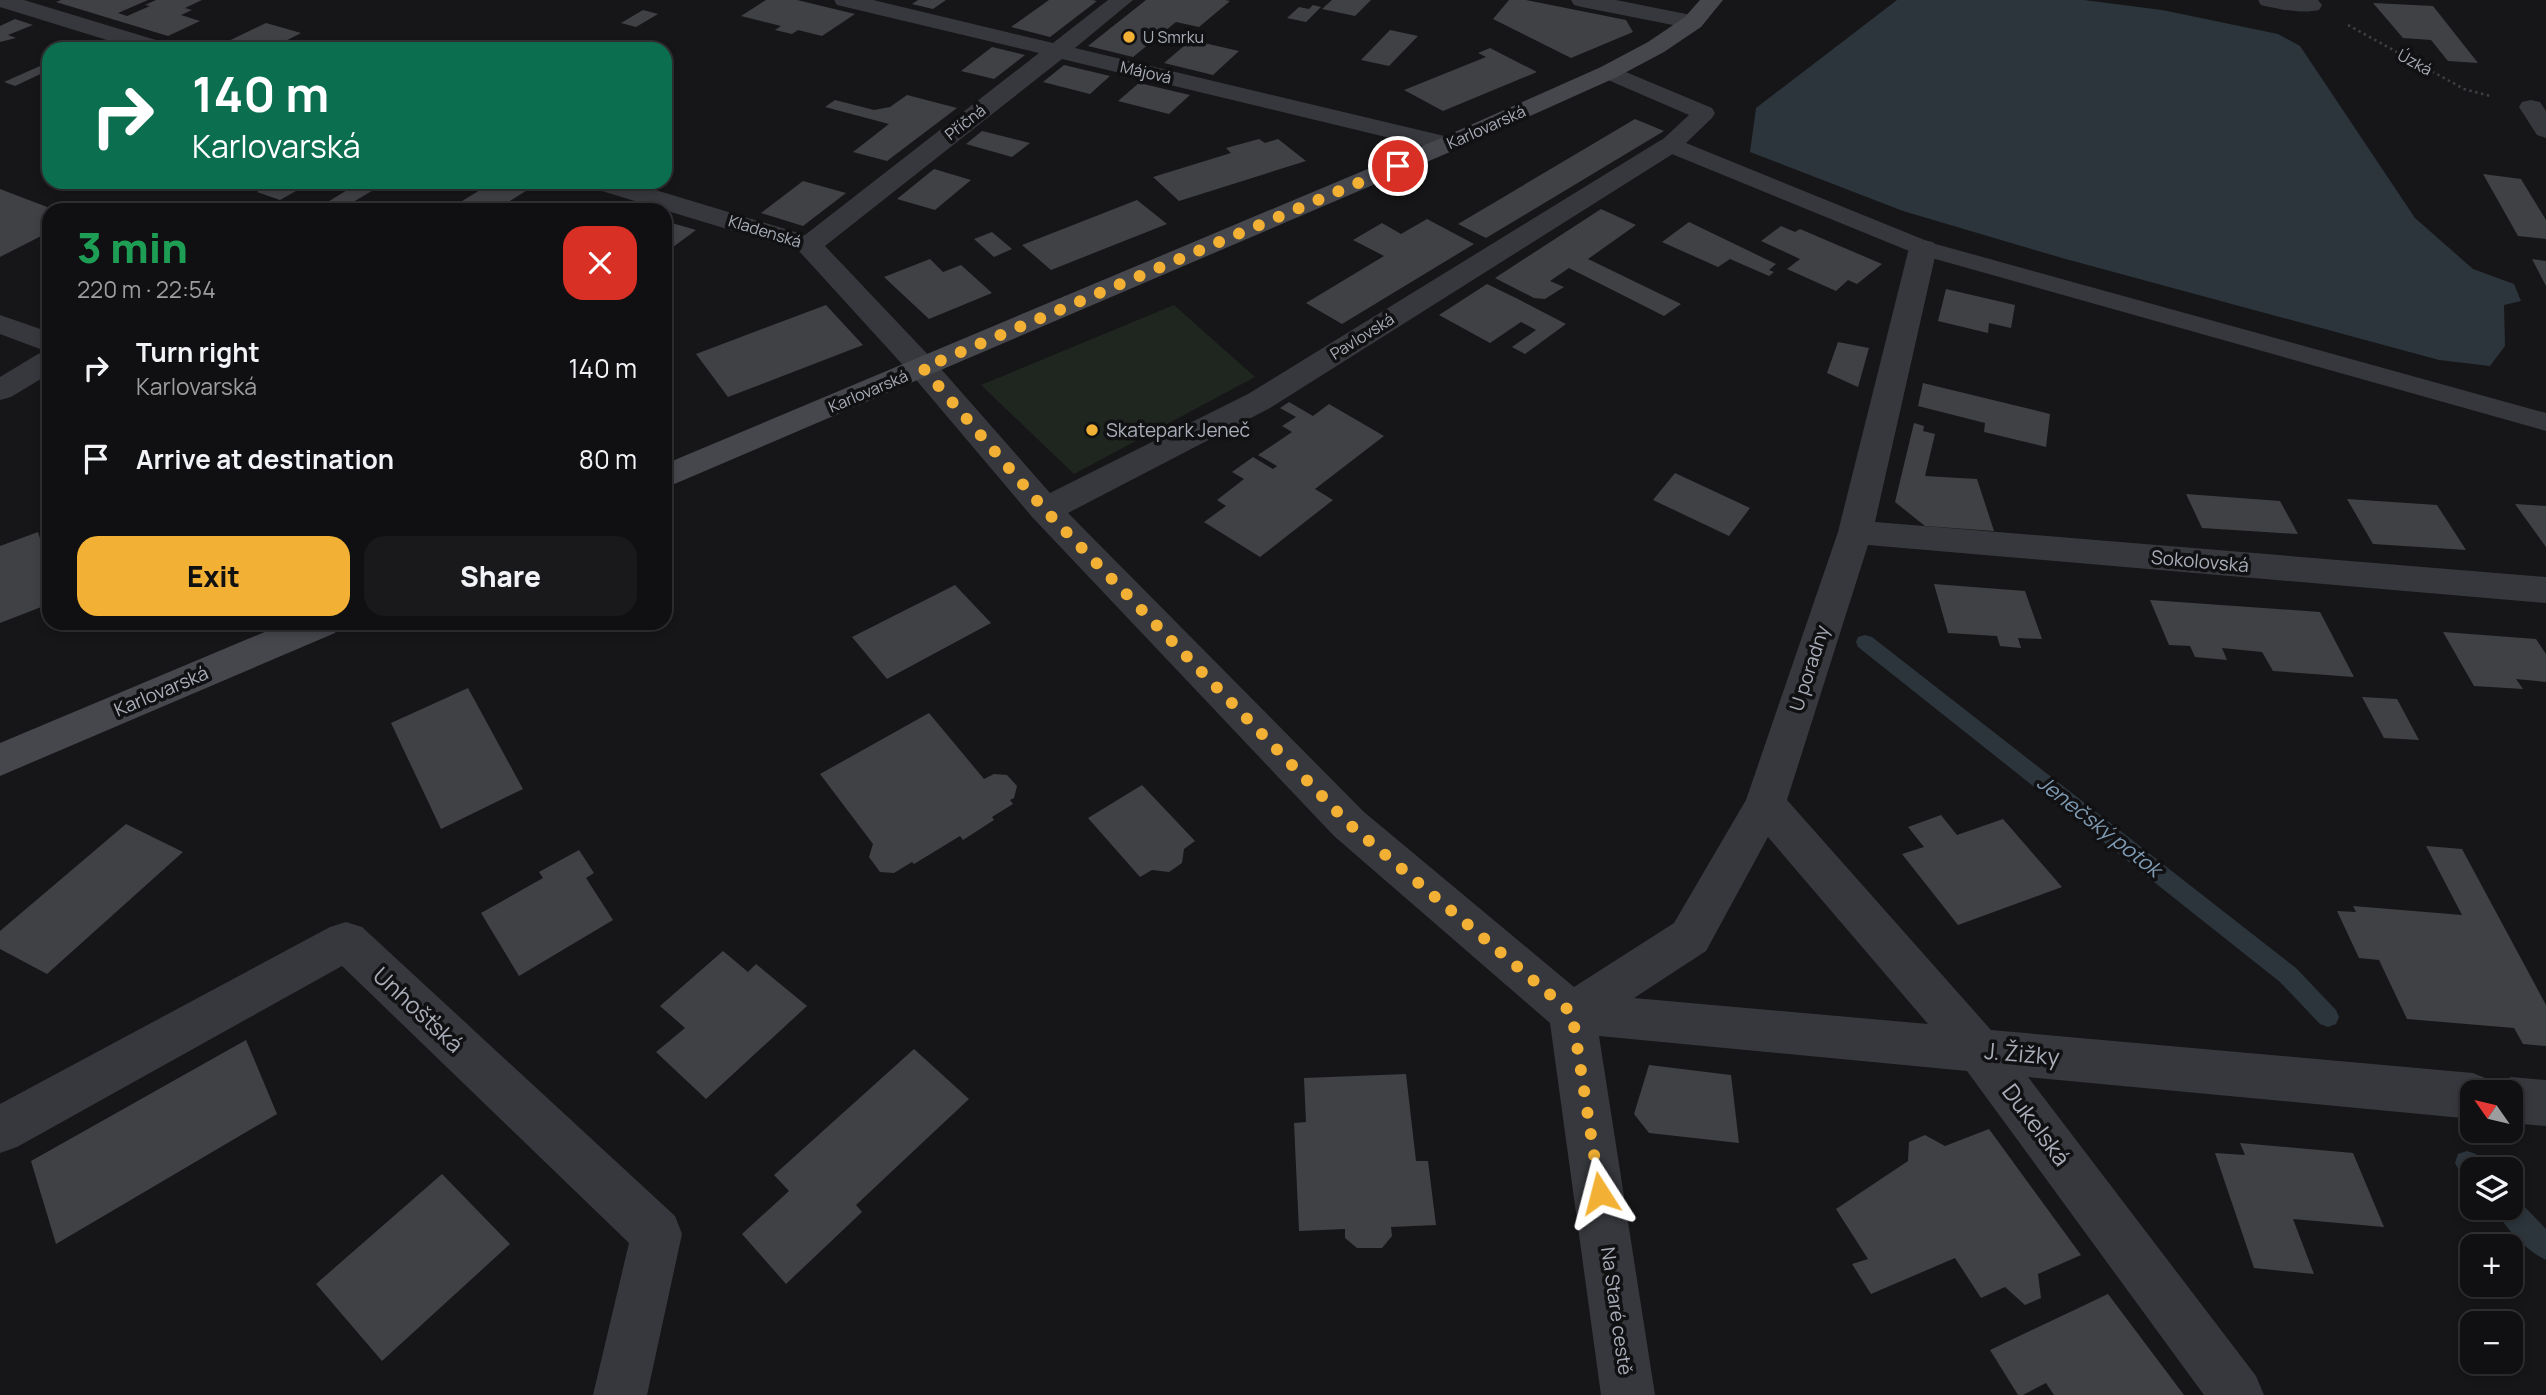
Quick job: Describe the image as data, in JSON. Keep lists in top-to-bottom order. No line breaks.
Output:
{"streets":{"main road":["Karlovarská"],"street":["Májová","Příčná","Kladenská","Pavlovská","Sokolovská","U poradny","Unhošťská","J. Žižky","Dukelská","Na Staré cestě"],"path":["Úzká"]},"crossings":[["Májová","Příčná"],["Májová","Karlovarská"],["Příčná","Kladenská"],["Karlovarská","Kladenská"],["Sokolovská","U poradny"],["U poradny","J. Žižky"],["U poradny","Dukelská"],["U poradny","Na Staré cestě"],["J. Žižky","Dukelská"],["J. Žižky","Na Staré cestě"]],"water":["Jenečský potok"],"places":["U Smrku","Skatepark Jeneč"],"north":"top left","page":{"turn":["140 m","Karlovarská"],"heading":["3 min","220 m · 22:54"],"list":[{"name":"Turn right","note":"Karlovarská","value":"140 m"},{"name":"Arrive at destination","value":"80 m"}],"buttons":["Exit","Share"],"map_buttons":["+","−"]}}
